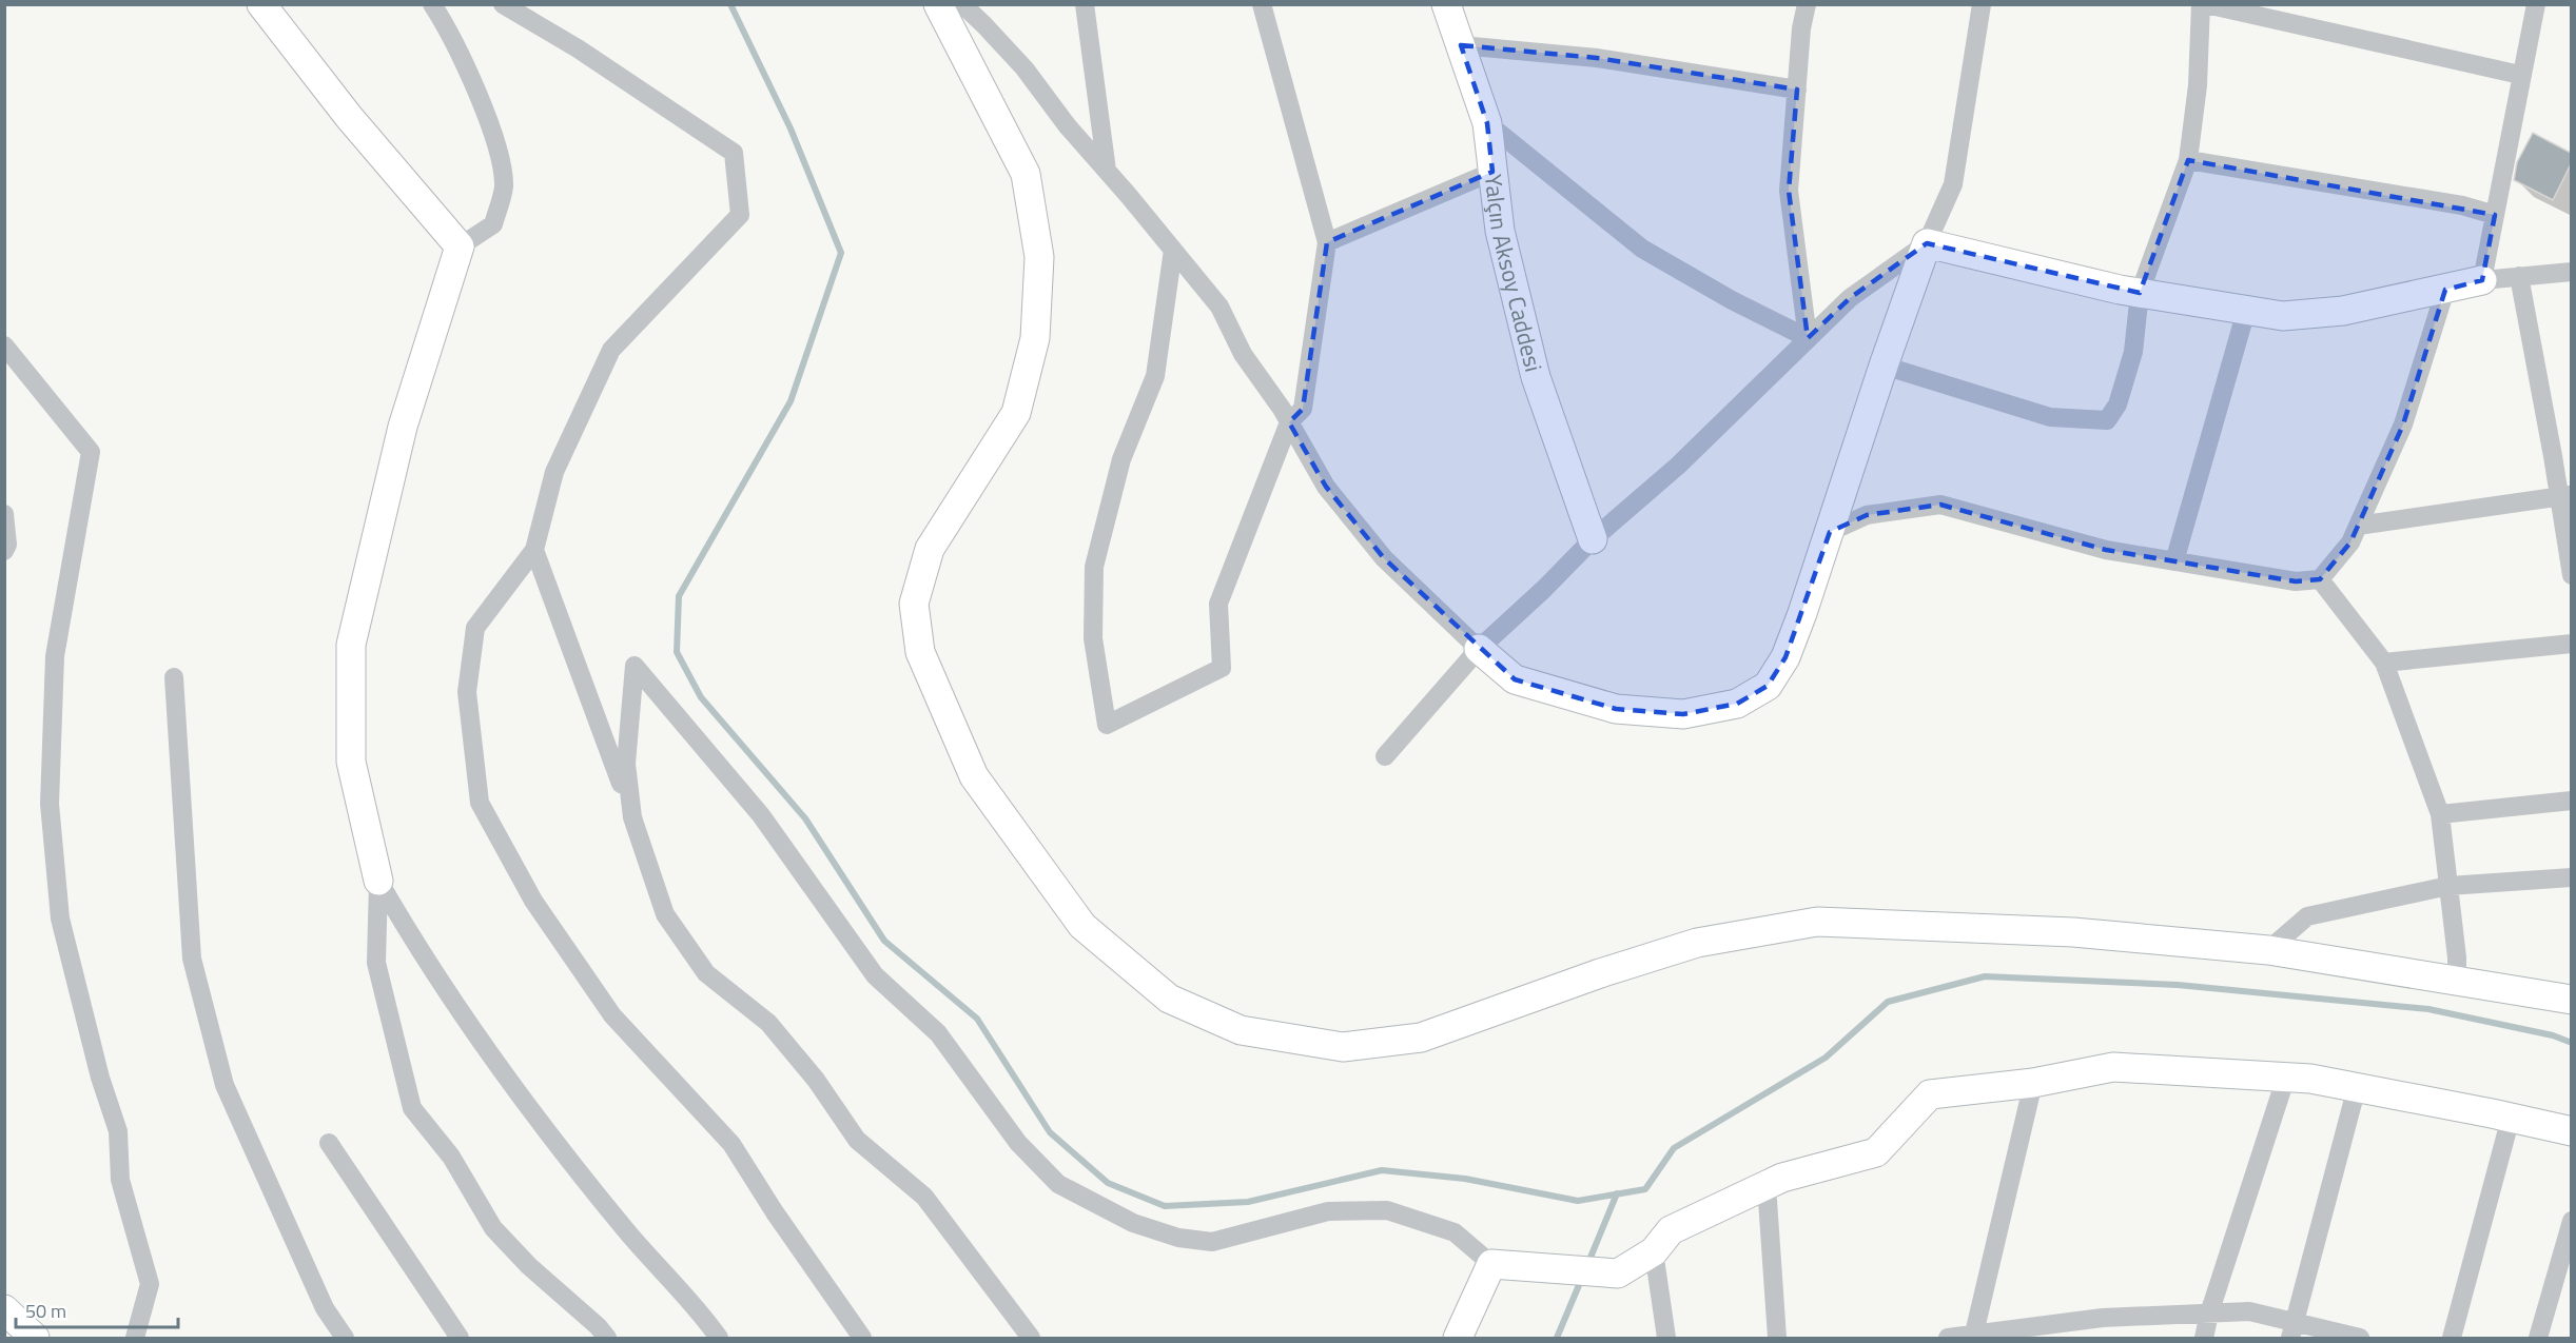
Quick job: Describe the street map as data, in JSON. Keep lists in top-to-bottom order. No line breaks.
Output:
{"streets":{"street":["Yalçın Aksoy Caddesi"]},"scale_bar":"50 m"}
